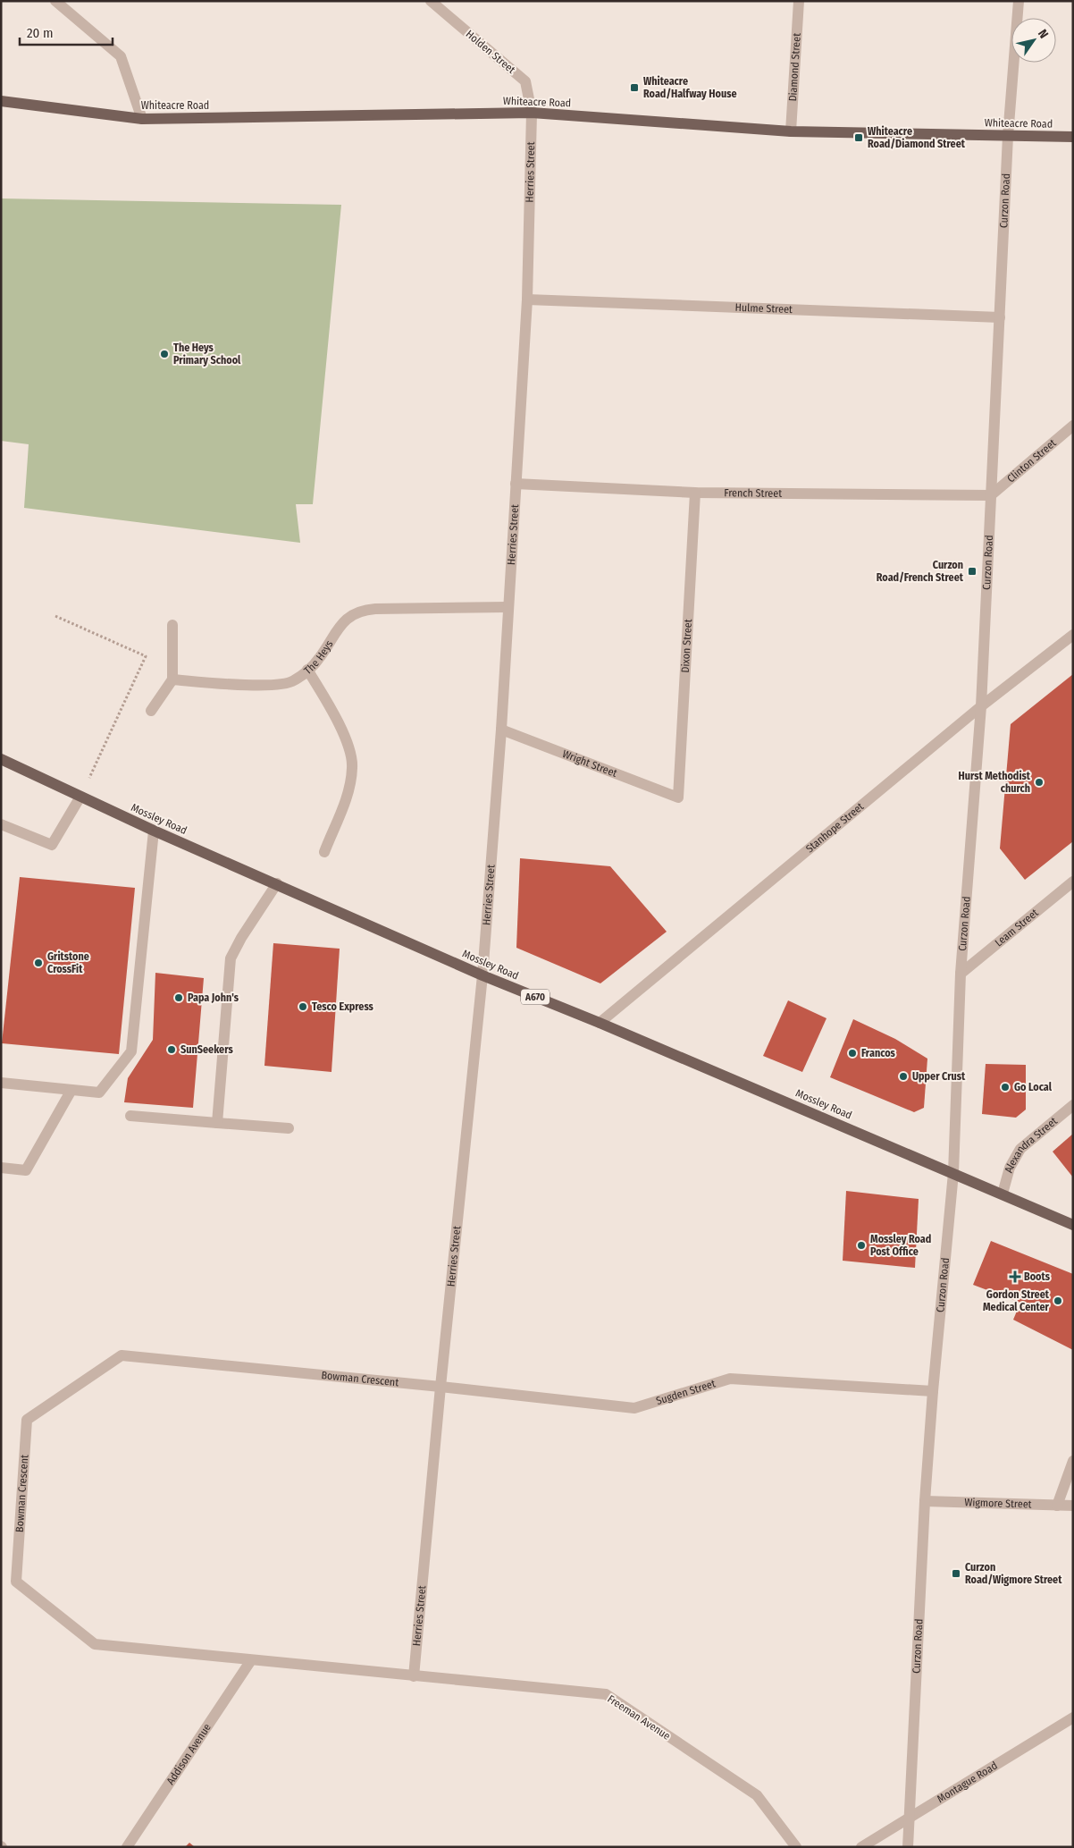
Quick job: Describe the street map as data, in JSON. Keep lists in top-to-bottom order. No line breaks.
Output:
{"streets":{"main road":["Whiteacre Road","Mossley Road","A670"],"street":["Holden Street","Diamond Street","Herries Street","Curzon Road","Hulme Street","Clinton Street","French Street","Dixon Street","The Heys","Wright Street","Stanhope Street","Leam Street","Alexandra Street","Bowman Crescent","Sugden Street","Wigmore Street","Freeman Avenue","Addison Avenue","Montague Road"]},"crossings":[["Holden Street","Whiteacre Road"],["Holden Street","Herries Street"],["Diamond Street","Whiteacre Road"],["Whiteacre Road","Herries Street"],["Whiteacre Road","Curzon Road"],["Herries Street","Hulme Street"],["Herries Street","French Street"],["Herries Street","The Heys"],["Herries Street","Wright Street"],["Herries Street","Mossley Road"],["Herries Street","Bowman Crescent"],["Herries Street","Sugden Street"],["Herries Street","Freeman Avenue"],["Curzon Road","Hulme Street"],["Curzon Road","Clinton Street"],["Curzon Road","French Street"],["Curzon Road","Mossley Road"],["Curzon Road","Stanhope Street"],["Curzon Road","Leam Street"],["Curzon Road","Sugden Street"],["Curzon Road","Wigmore Street"],["Curzon Road","Montague Road"],["Clinton Street","French Street"],["French Street","Dixon Street"],["Dixon Street","Wright Street"],["Mossley Road","Stanhope Street"],["Mossley Road","Alexandra Street"],["Bowman Crescent","Sugden Street"],["Bowman Crescent","Freeman Avenue"],["Bowman Crescent","Addison Avenue"]],"places":{"transit":["Whiteacre Road/Halfway House","Whiteacre Road/Diamond Street","Curzon Road/French Street","Curzon Road/Wigmore Street"],"other":["The Heys Primary School","Hurst Methodist church","Gritstone CrossFit","Papa John's","Tesco Express","SunSeekers","Francos","Upper Crust","Go Local","Mossley Road Post Office","Gordon Street Medical Center"],"health":["Boots"]},"scale_bar":"20 m","north":"top right"}
